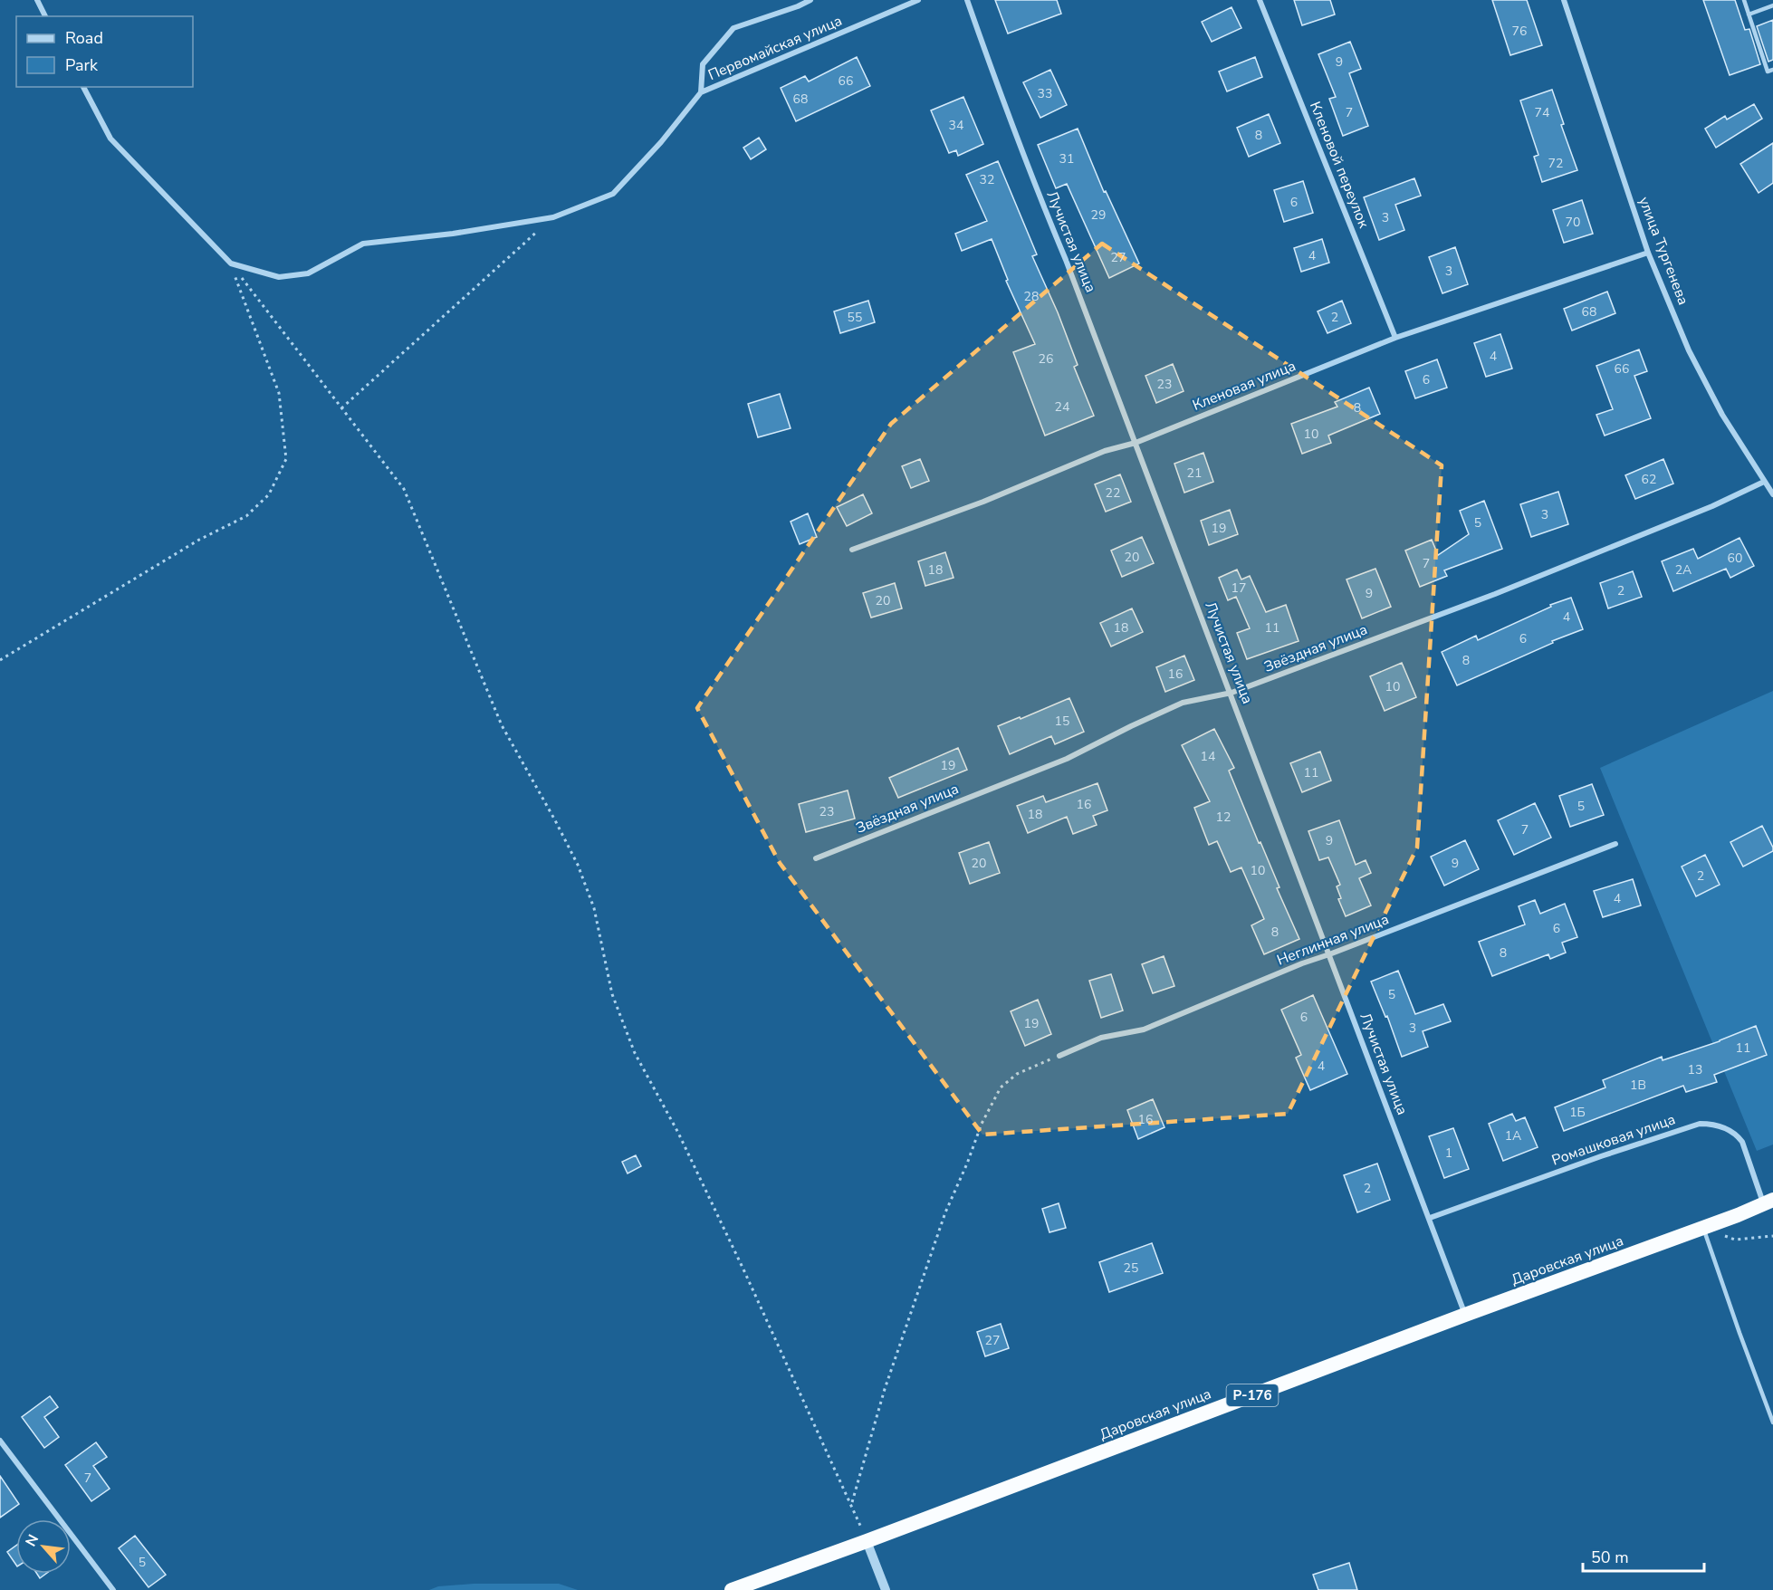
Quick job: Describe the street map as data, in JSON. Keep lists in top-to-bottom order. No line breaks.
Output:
{"streets":{"highway":["Даровская улица","Р-176"],"street":["Первомайская улица","Кленовой переулок","Лучистая улица","улица Тургенева","Кленовая улица","Звёздная улица","Неглинная улица","Ромашковая улица"]},"crossings":[["Кленовой переулок","Кленовая улица"],["Лучистая улица","Кленовая улица"],["Лучистая улица","Звёздная улица"],["Лучистая улица","Неглинная улица"],["Лучистая улица","Ромашковая улица"],["Лучистая улица","Даровская улица"],["улица Тургенева","Кленовая улица"],["улица Тургенева","Звёздная улица"],["Ромашковая улица","Даровская улица"]],"house_numbers":["76","9","66","33","68","7","74","34","8","31","72","32","6","29","3","70","4","27","3","28","68","55","2","4","26","66","6","23","24","8","10","21","62","22","3","5","19","20","60","7","18","2А","17","2","9","20","4","18","11","6","8","16","10","15","14","19","11","16","5","23","18","12","7","9","20","9","10","2","4","6","8","8","5","6","19","3","11","4","13","1В","1Б","16","1А","1","2","25","27","7","5"],"legend":["Road","Park"],"scale_bar":"50 m","north":"top left"}
